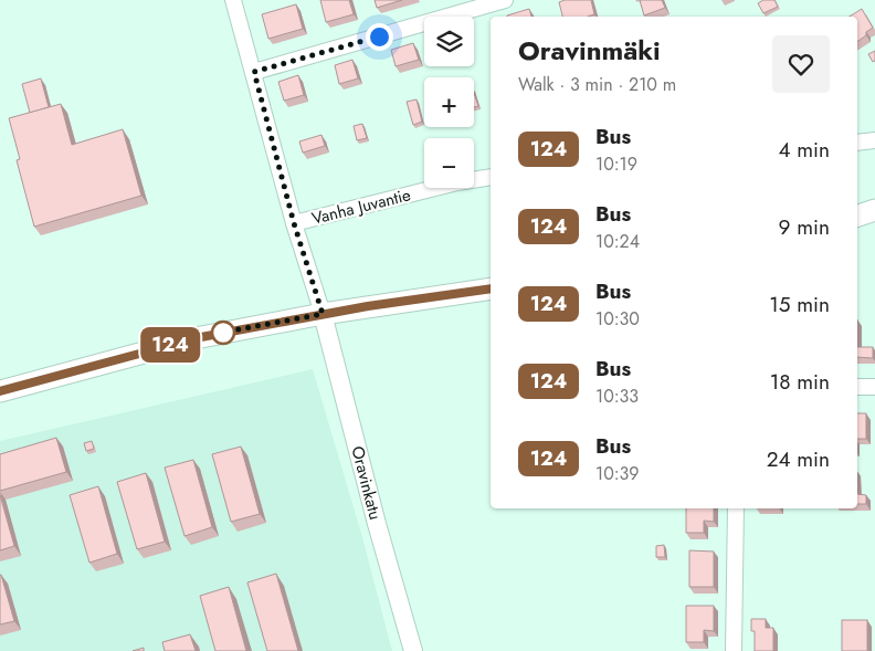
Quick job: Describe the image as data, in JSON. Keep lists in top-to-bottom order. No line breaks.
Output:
{"streets":{"street":["Vanha Juvantie","Oravinkatu"]},"lines":["bus line 124"],"page":{"on_map":"124","map_buttons":["+","−"],"heading":["Oravinmäki","Walk · 3 min · 210 m"],"list":[{"mark":"124","name":"Bus","note":"10:19","value":"4 min"},{"mark":"124","name":"Bus","note":"10:24","value":"9 min"},{"mark":"124","name":"Bus","note":"10:30","value":"15 min"},{"mark":"124","name":"Bus","note":"10:33","value":"18 min"},{"mark":"124","name":"Bus","note":"10:39","value":"24 min"}]}}
